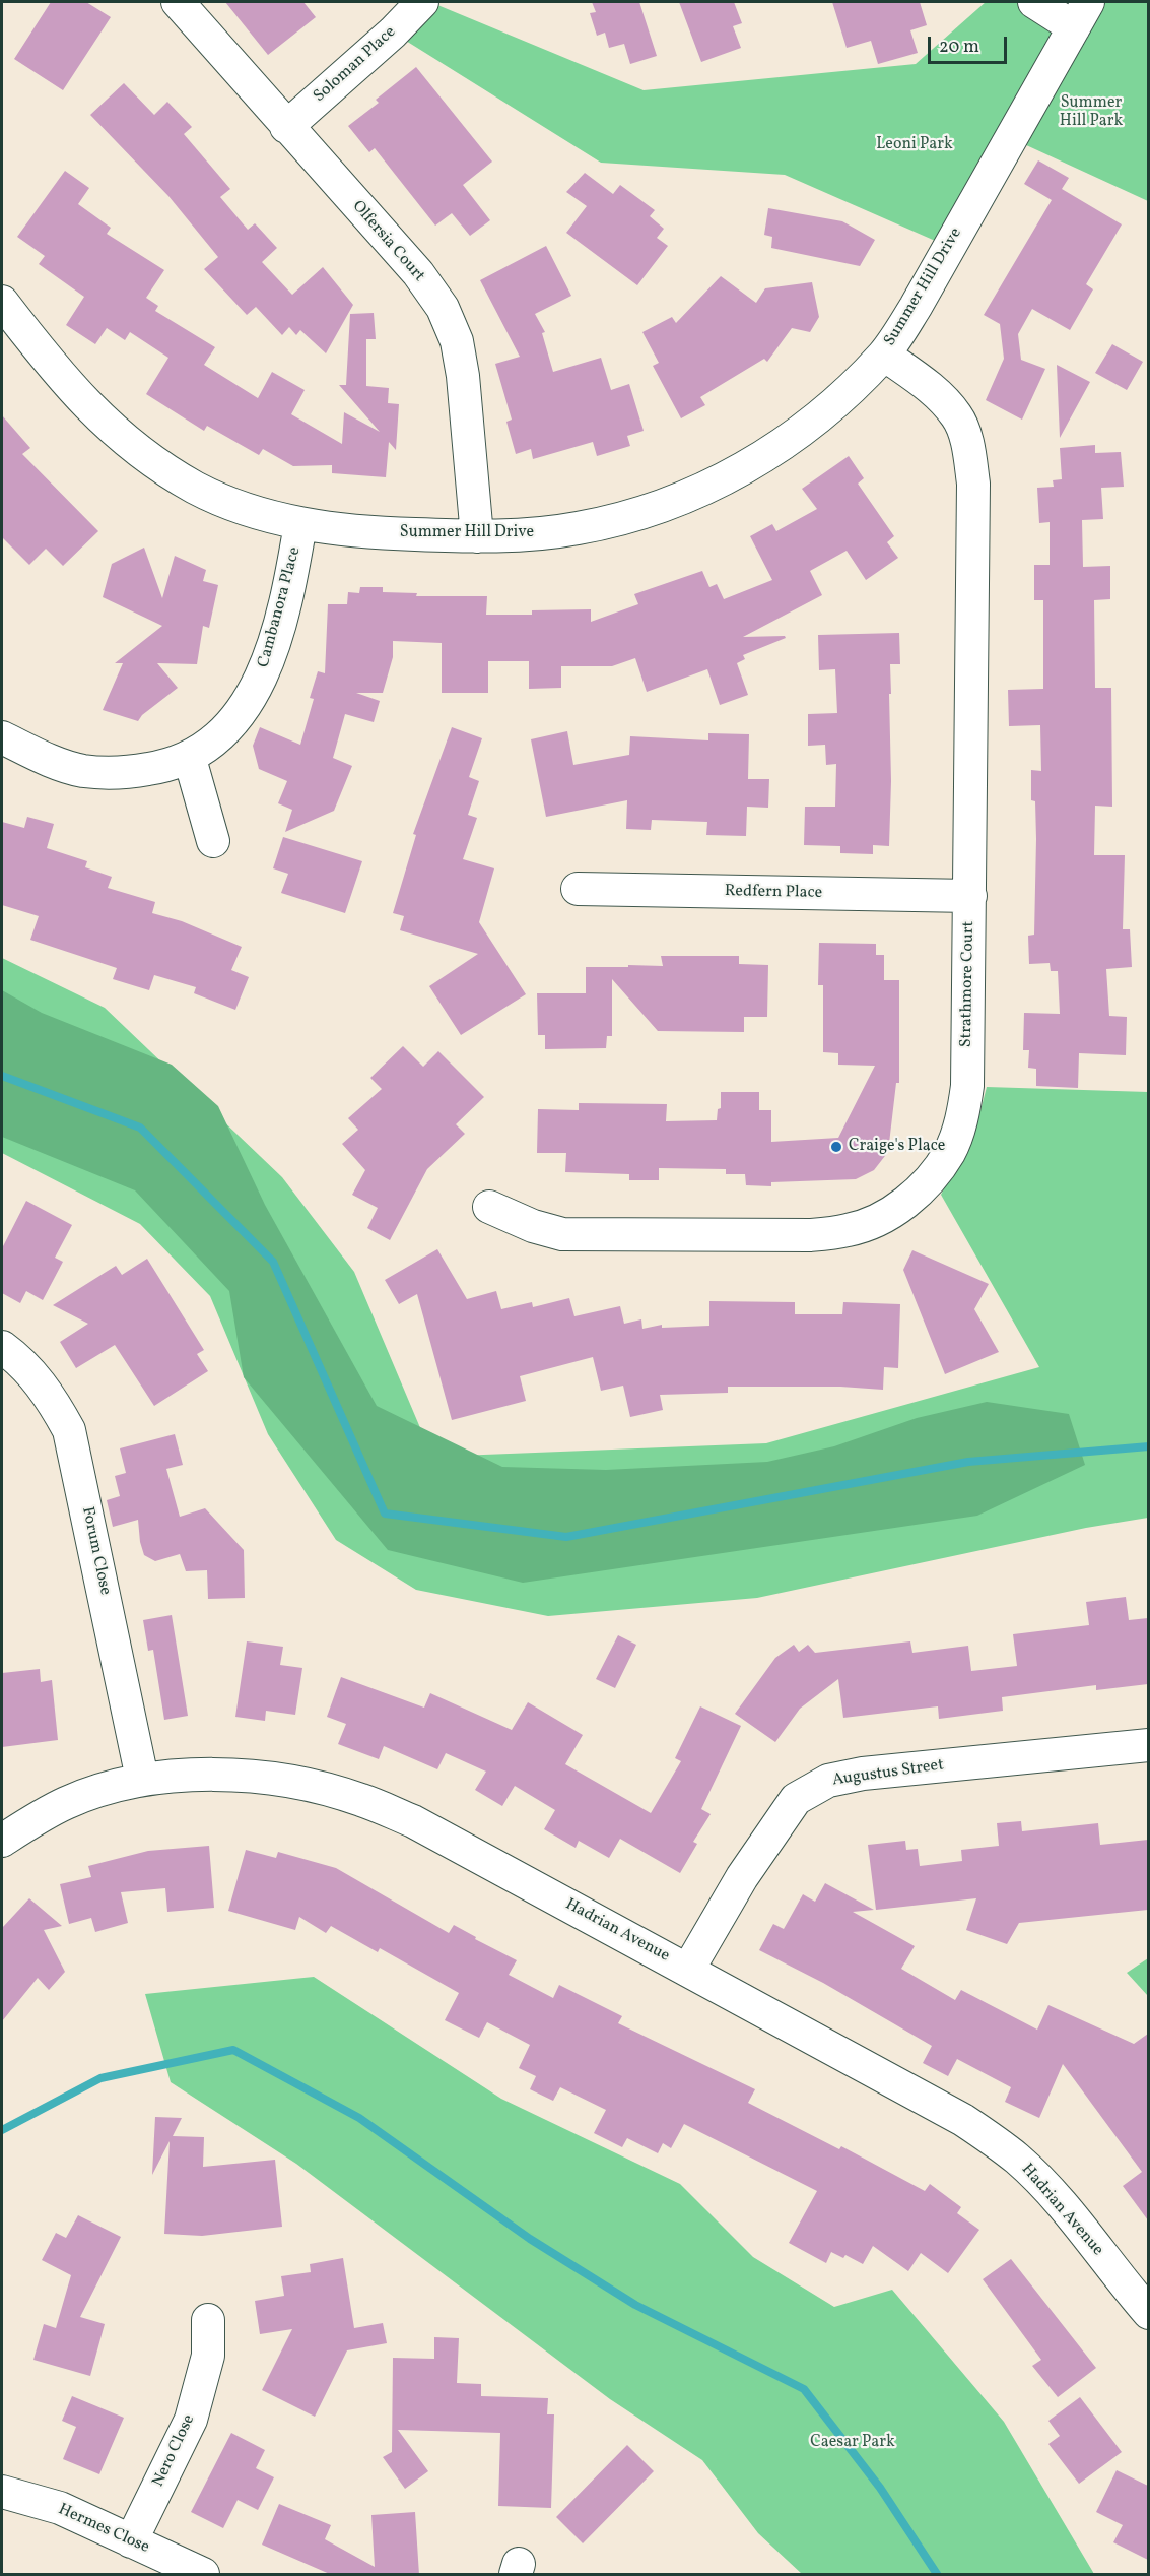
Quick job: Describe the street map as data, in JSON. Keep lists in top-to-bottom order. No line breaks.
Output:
{"streets":{"street":["Soloman Place","Olfersia Court","Summer Hill Drive","Cambanora Place","Redfern Place","Strathmore Court","Forum Close","Augustus Street","Hadrian Avenue","Nero Close","Hermes Close"]},"crossings":[["Soloman Place","Olfersia Court"],["Olfersia Court","Summer Hill Drive"],["Summer Hill Drive","Cambanora Place"],["Summer Hill Drive","Strathmore Court"],["Redfern Place","Strathmore Court"],["Forum Close","Hadrian Avenue"],["Augustus Street","Hadrian Avenue"],["Nero Close","Hermes Close"]],"parks":["Summer Hill Park","Leoni Park","Caesar Park"],"places":["Craige's Place"],"scale_bar":"20 m"}
